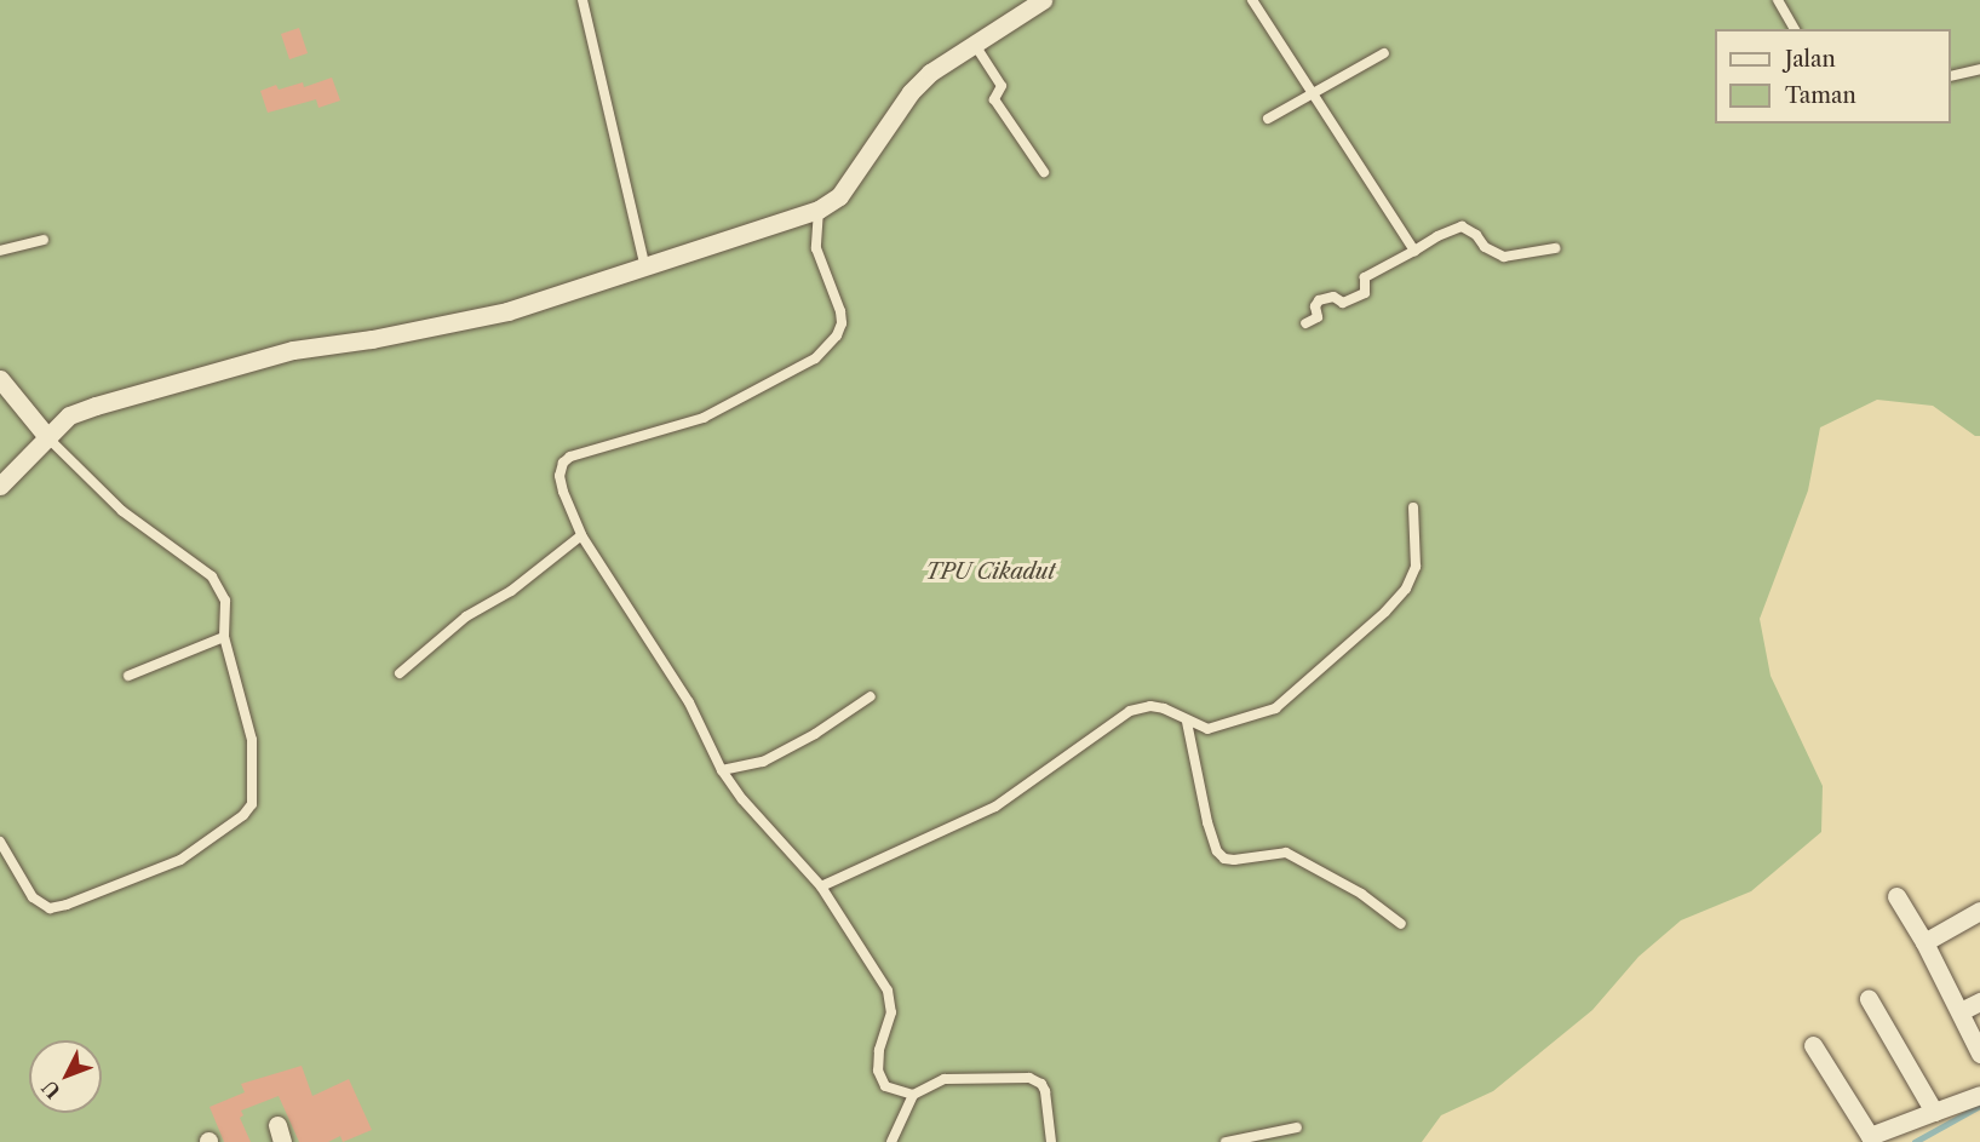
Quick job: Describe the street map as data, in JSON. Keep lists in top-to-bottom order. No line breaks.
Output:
{"parks":["TPU Cikadut"],"legend":["Jalan","Taman"],"north":"bottom left"}
